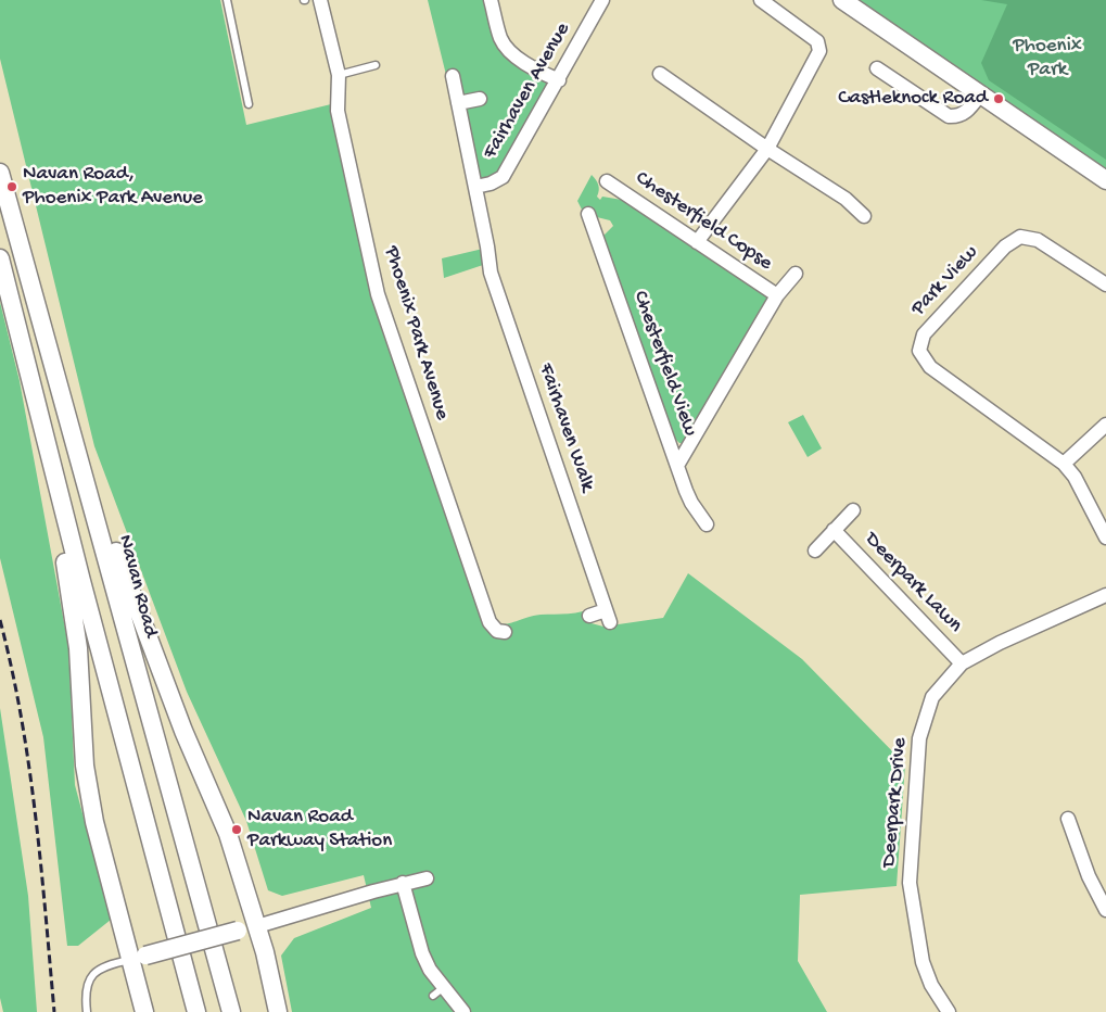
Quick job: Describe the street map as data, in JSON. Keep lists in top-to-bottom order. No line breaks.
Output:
{"streets":{"main road":["Navan Road"],"street":["Fairhaven Avenue","Chesterfield Copse","Park View","Phoenix Park Avenue","Chesterfield View","Fairhaven Walk","Deerpark Lawn","Deerpark Drive"]},"crossings":[["Fairhaven Avenue","Fairhaven Walk"],["Deerpark Lawn","Deerpark Drive"]],"parks":["Phoenix Park"],"places":["Castleknock Road","Navan Road, Phoenix Park Avenue","Navan Road Parkway Station"]}
